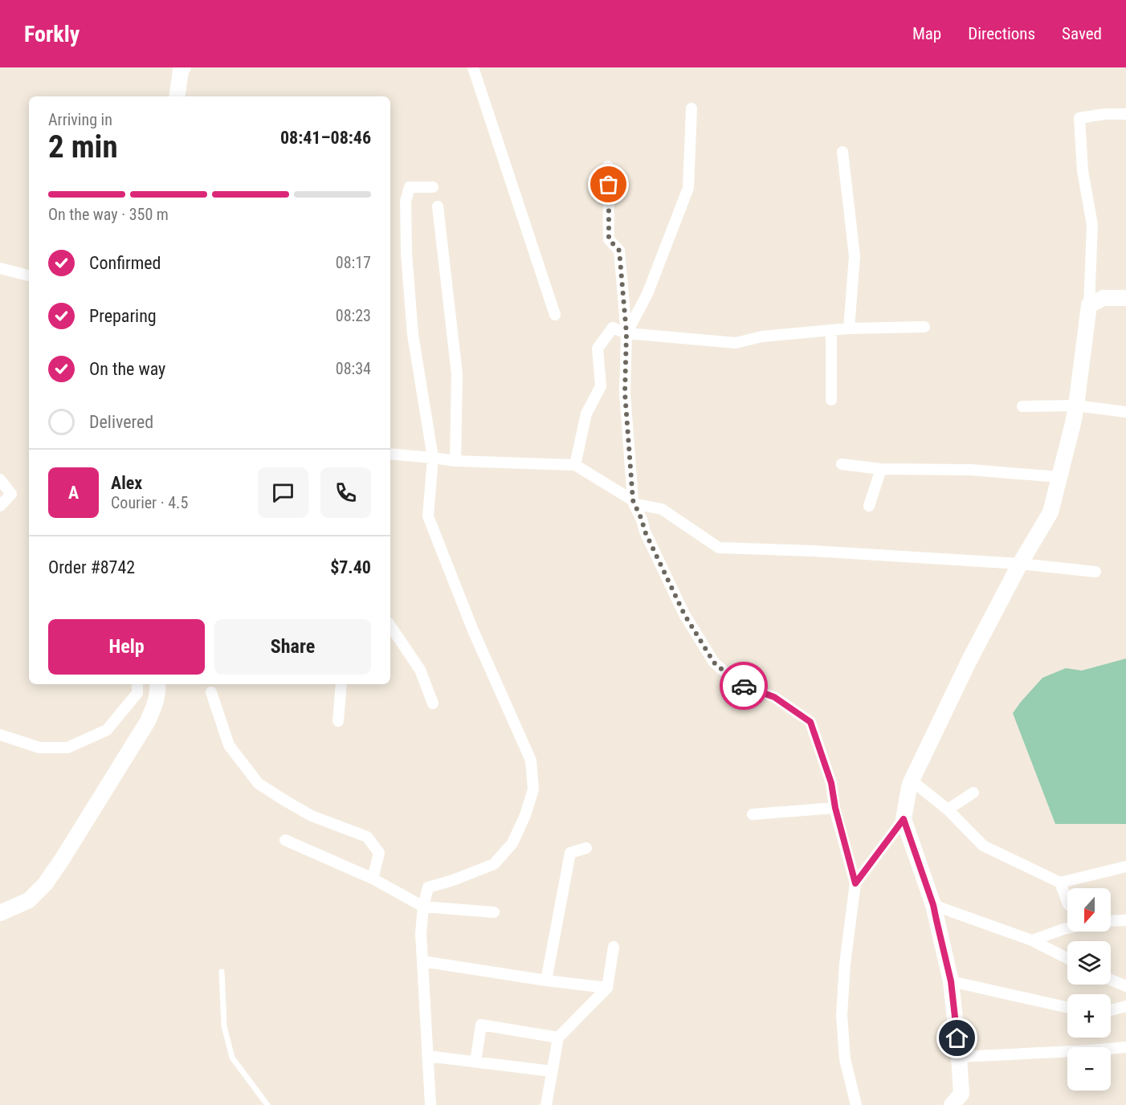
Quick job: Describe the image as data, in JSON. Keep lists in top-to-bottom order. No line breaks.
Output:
{"north":"bottom","page":{"header":"Forkly","nav":["Map","Directions","Saved"],"heading":["2 min","Arriving in","08:41–08:46"],"panel":["Alex","Courier · 4.5","Order #8742","$7.40"],"bar":"On the way · 350 m","list":[["Confirmed","08:17"],["Preparing","08:23"],["On the way","08:34"],"Delivered"],"round":"A","buttons":["Help","Share"],"map_buttons":["+","−"]}}
